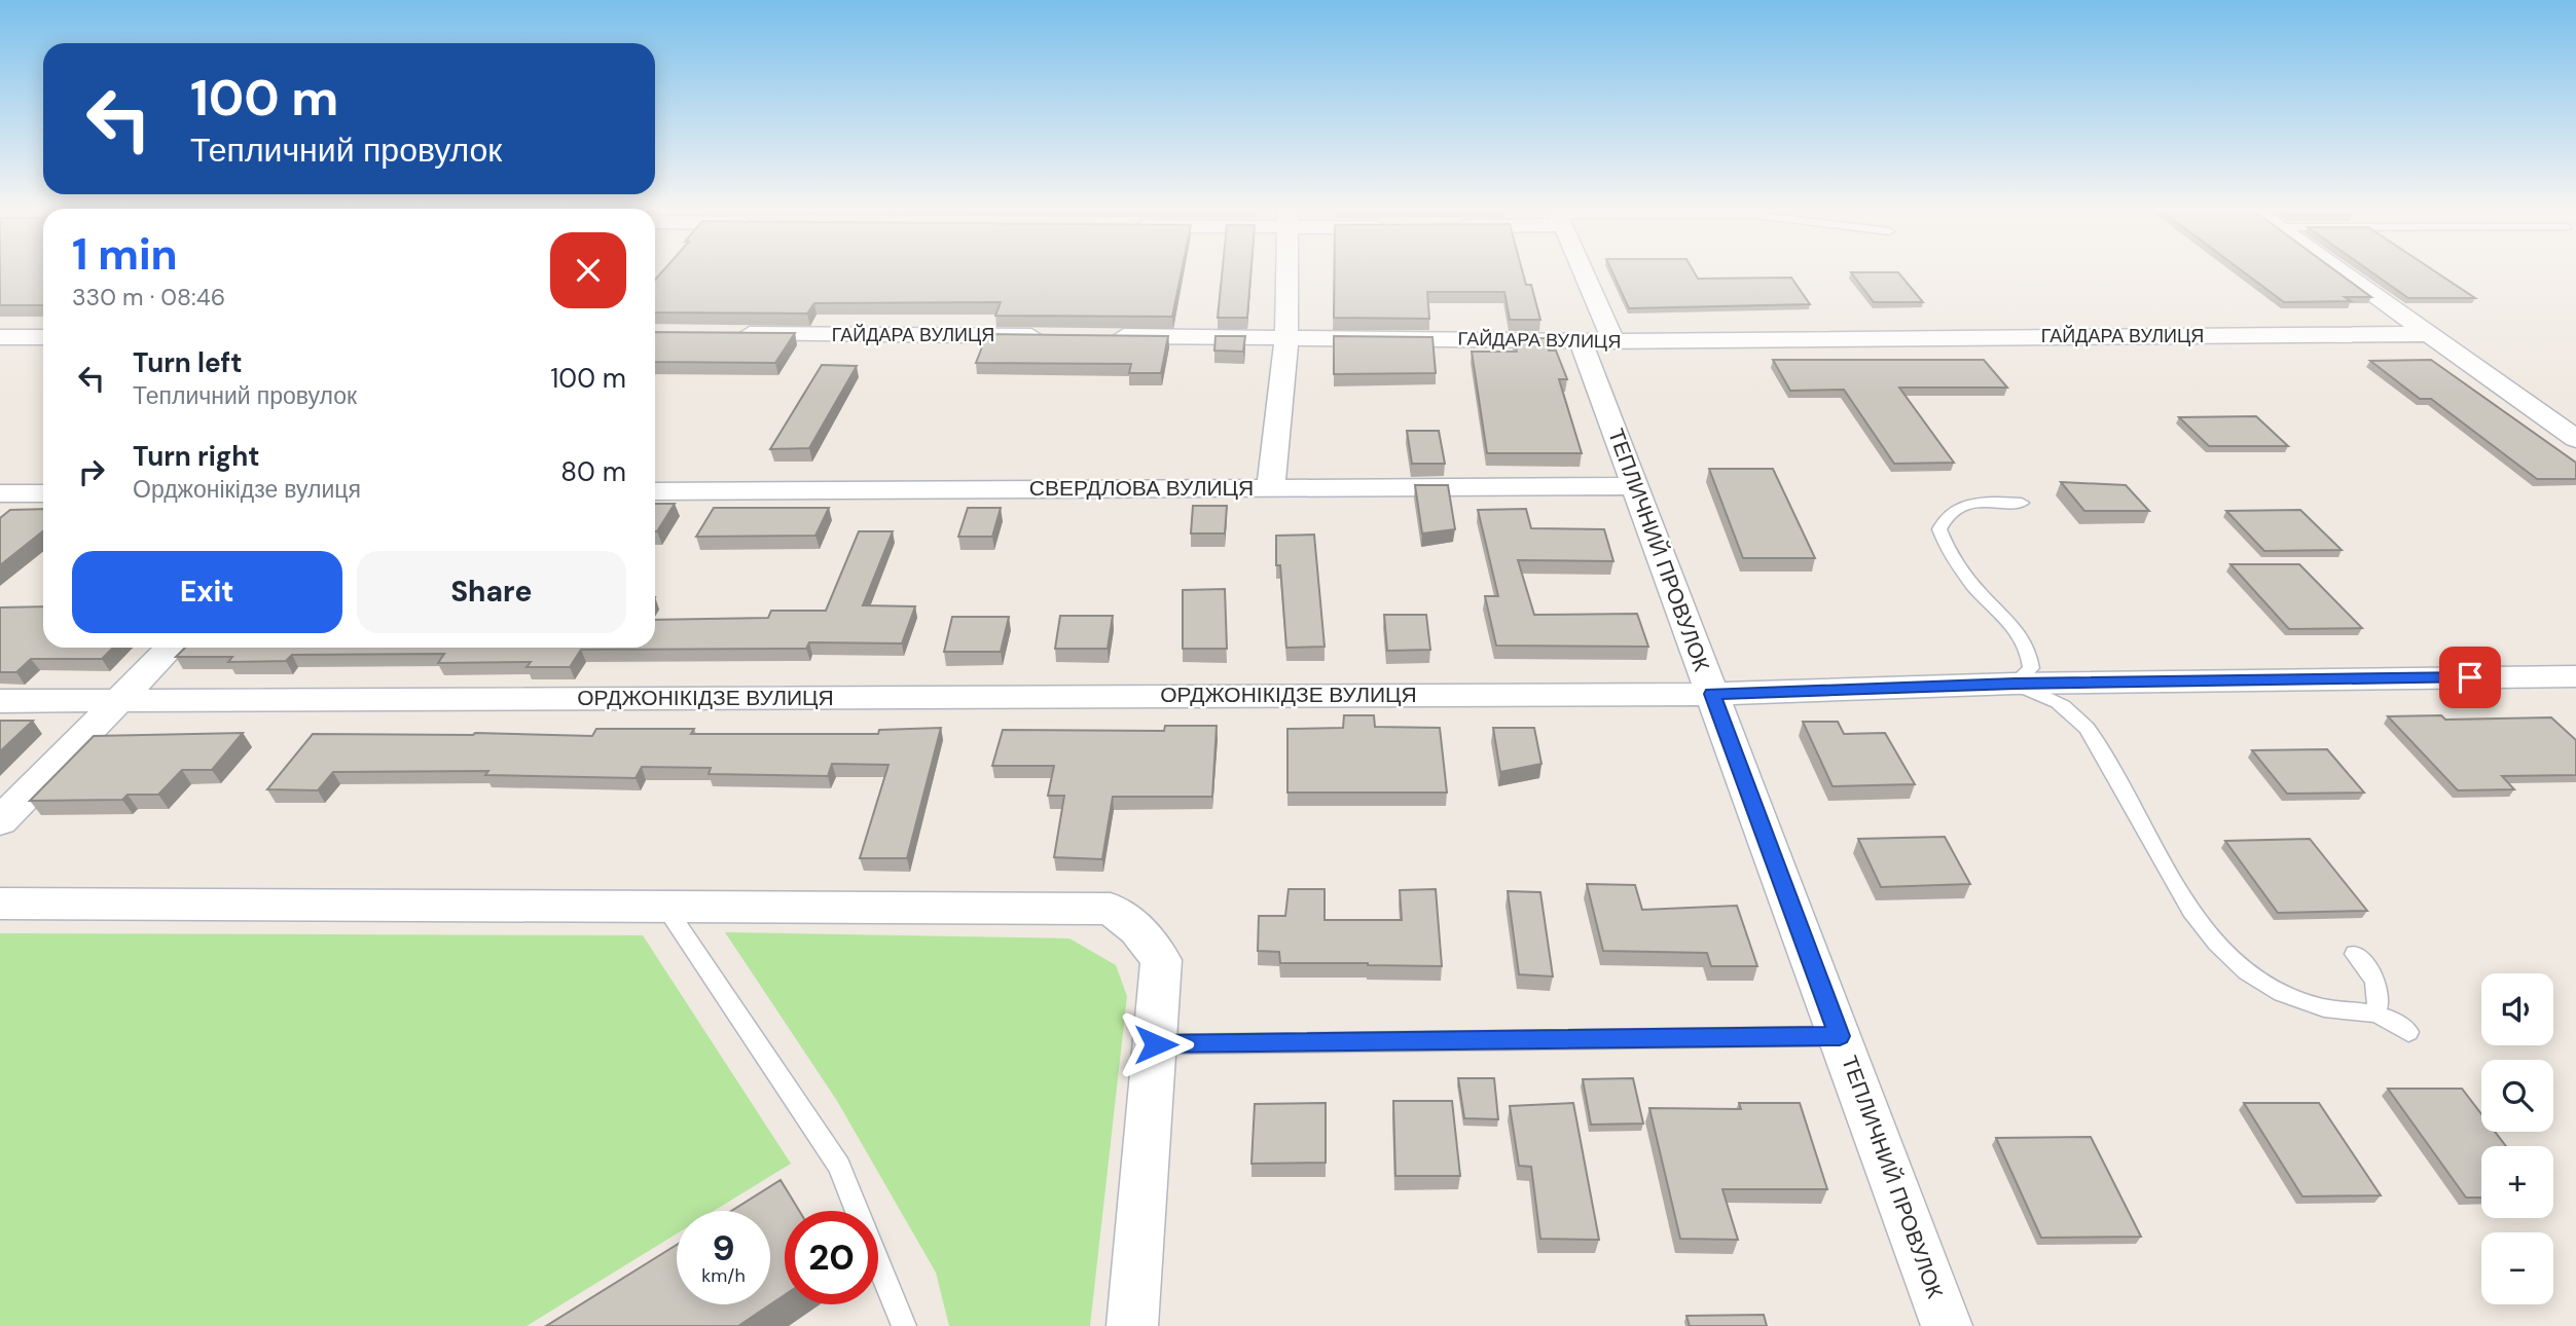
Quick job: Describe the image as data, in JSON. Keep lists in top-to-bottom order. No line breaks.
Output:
{"streets":{"street":["ГАЙДАРА ВУЛИЦЯ","СВЕРДЛОВА ВУЛИЦЯ","ТЕПЛИЧНИЙ ПРОВУЛОК","ОРДЖОНІКІДЗЕ ВУЛИЦЯ"]},"crossings":[["ГАЙДАРА ВУЛИЦЯ","ТЕПЛИЧНИЙ ПРОВУЛОК"],["СВЕРДЛОВА ВУЛИЦЯ","ТЕПЛИЧНИЙ ПРОВУЛОК"],["ТЕПЛИЧНИЙ ПРОВУЛОК","ОРДЖОНІКІДЗЕ ВУЛИЦЯ"]],"page":{"turn":["100 m","Тепличний провулок"],"heading":["1 min","330 m · 08:46"],"list":[{"name":"Turn left","note":"Тепличний провулок","value":"100 m"},{"name":"Turn right","note":"Орджонікідзе вулиця","value":"80 m"}],"buttons":["Exit","Share"],"map_buttons":["+","−"],"speed":"9 km/h","limit":"20"}}
